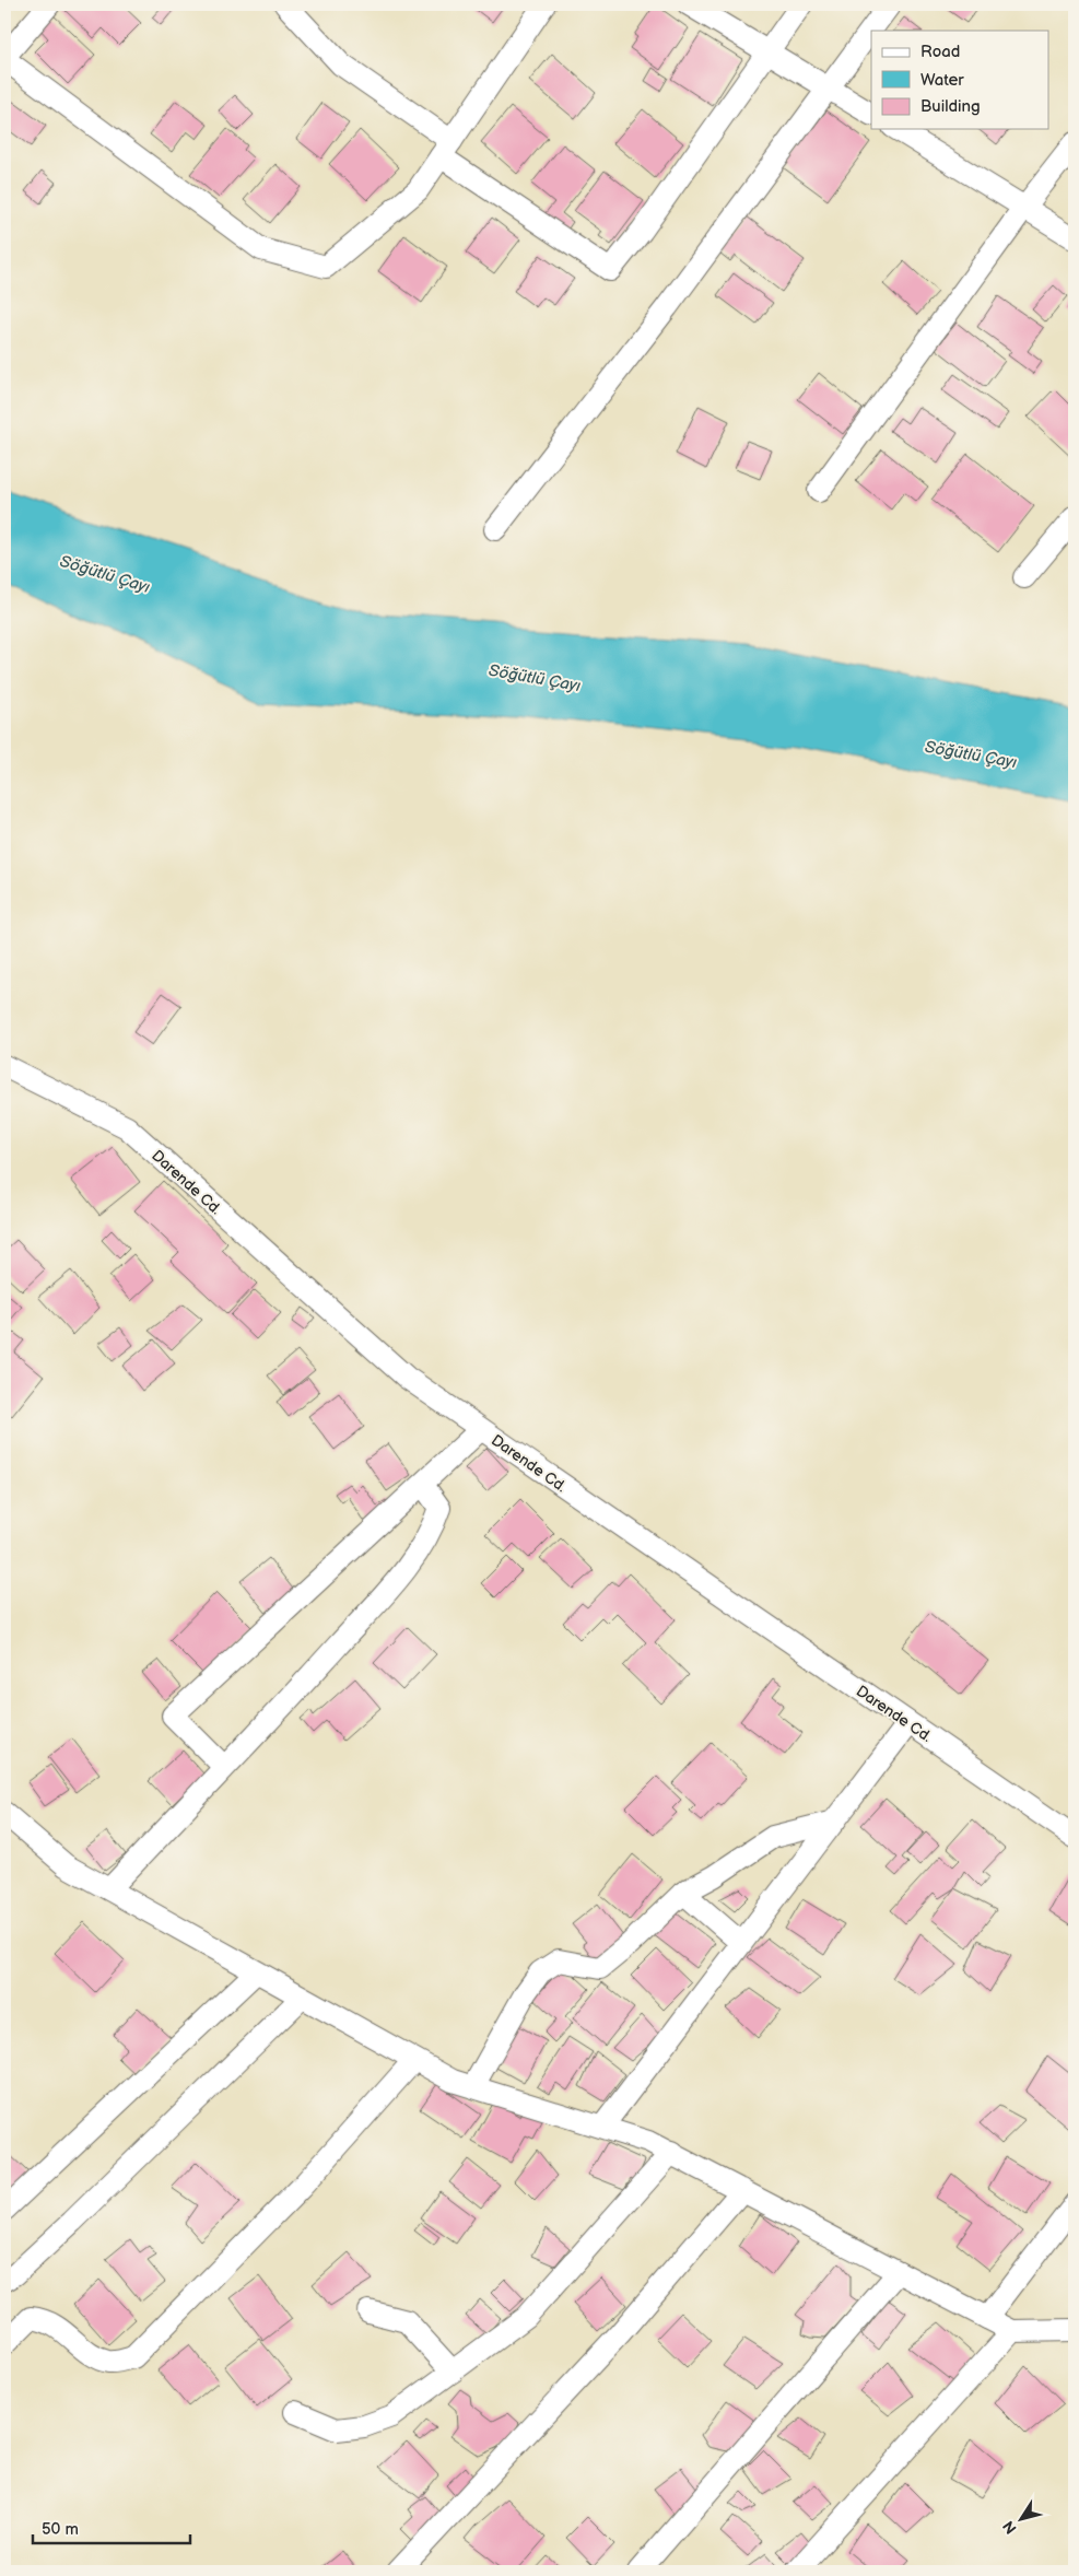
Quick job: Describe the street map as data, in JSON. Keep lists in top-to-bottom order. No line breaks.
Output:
{"streets":{"street":["Darende Cd."]},"water":["Söğütlü Çayı"],"legend":["Road","Water","Building"],"scale_bar":"50 m","north":"bottom left"}
